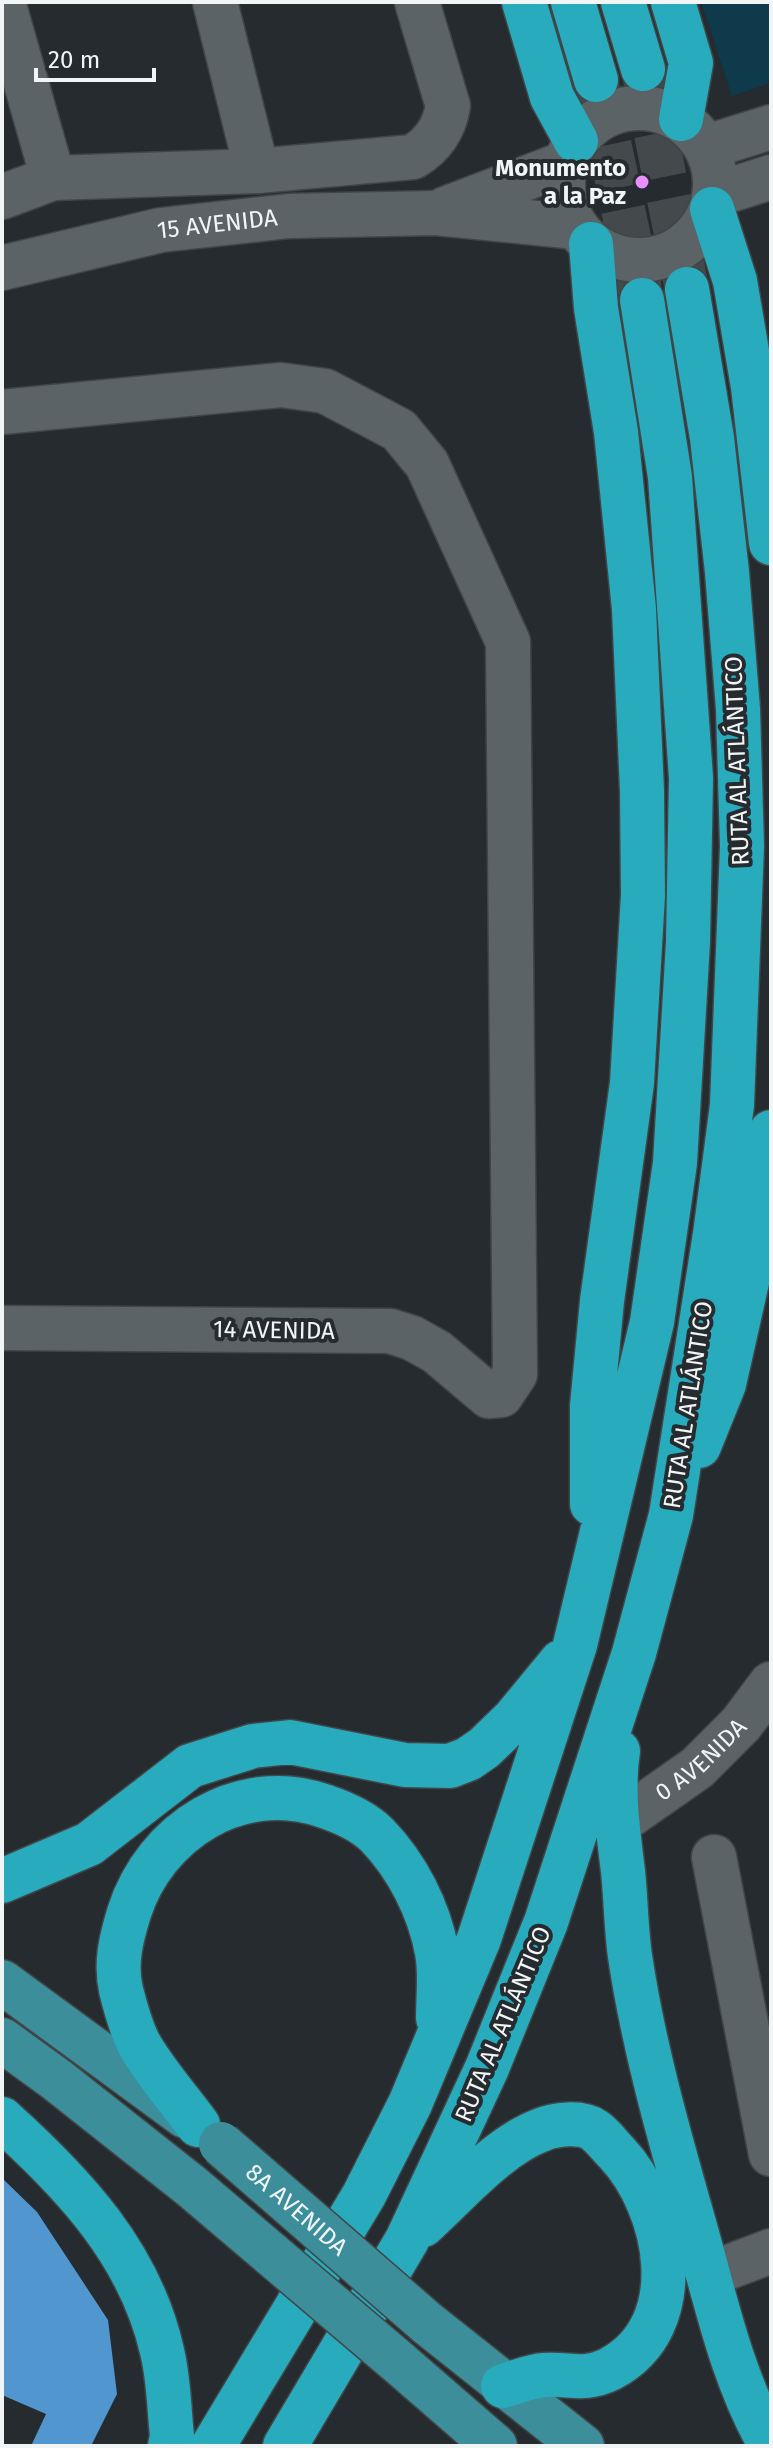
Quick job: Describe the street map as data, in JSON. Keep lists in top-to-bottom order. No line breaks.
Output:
{"streets":{"highway":["RUTA AL ATLÁNTICO"],"main road":["8A AVENIDA"],"street":["15 AVENIDA","14 AVENIDA","0 AVENIDA"]},"places":["Monumento a la Paz"],"scale_bar":"20 m"}
